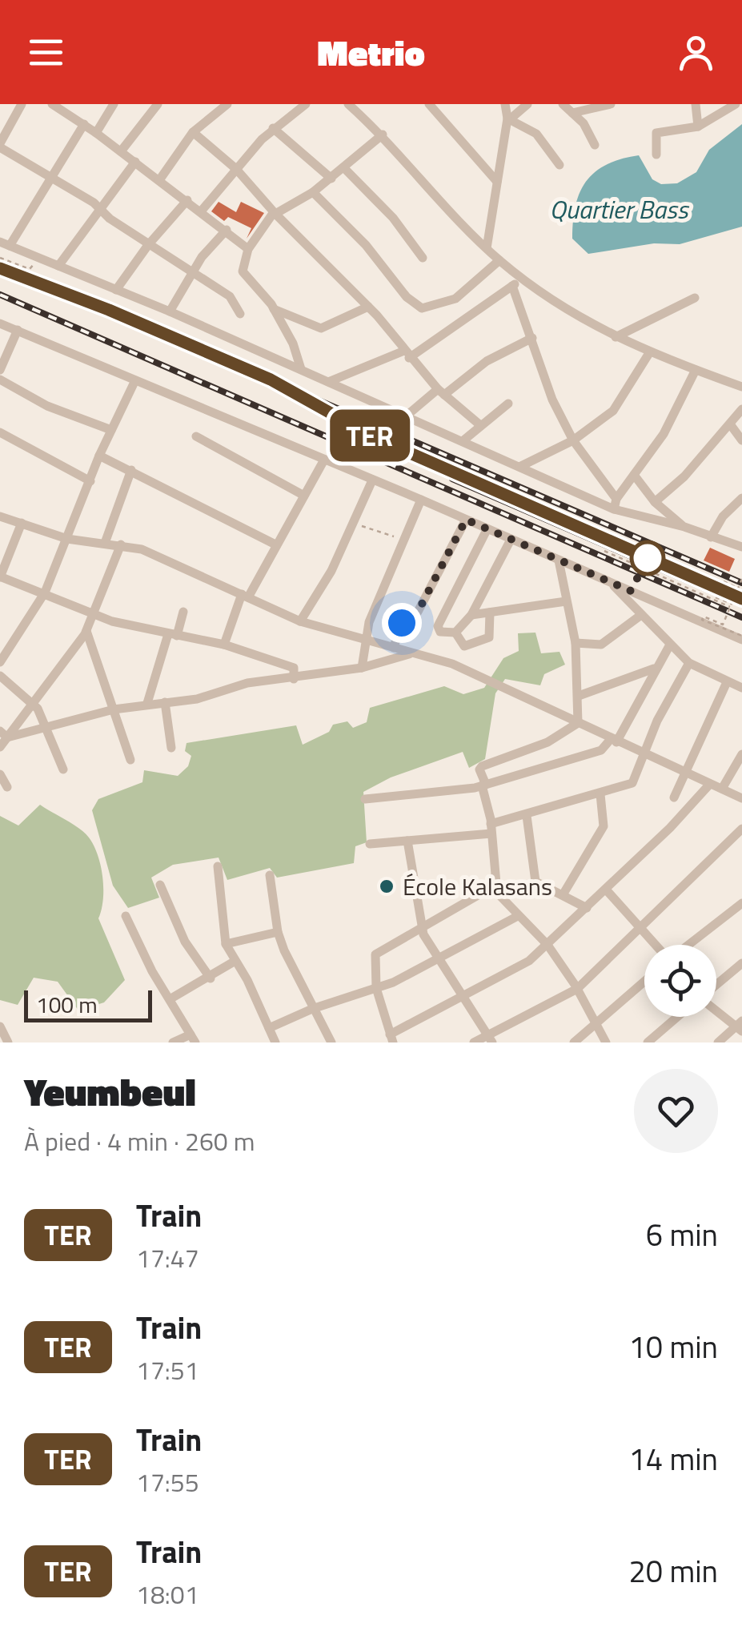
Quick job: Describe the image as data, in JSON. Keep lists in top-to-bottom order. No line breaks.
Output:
{"water":["Quartier Bass"],"places":["École Kalasans"],"scale_bar":"100 m","page":{"header":"Metrio","on_map":"TER","scale":"100 m","heading":["Yeumbeul","À pied · 4 min · 260 m"],"list":[{"mark":"TER","name":"Train","note":"17:47","value":"6 min"},{"mark":"TER","name":"Train","note":"17:51","value":"10 min"},{"mark":"TER","name":"Train","note":"17:55","value":"14 min"},{"mark":"TER","name":"Train","note":"18:01","value":"20 min"}]}}
